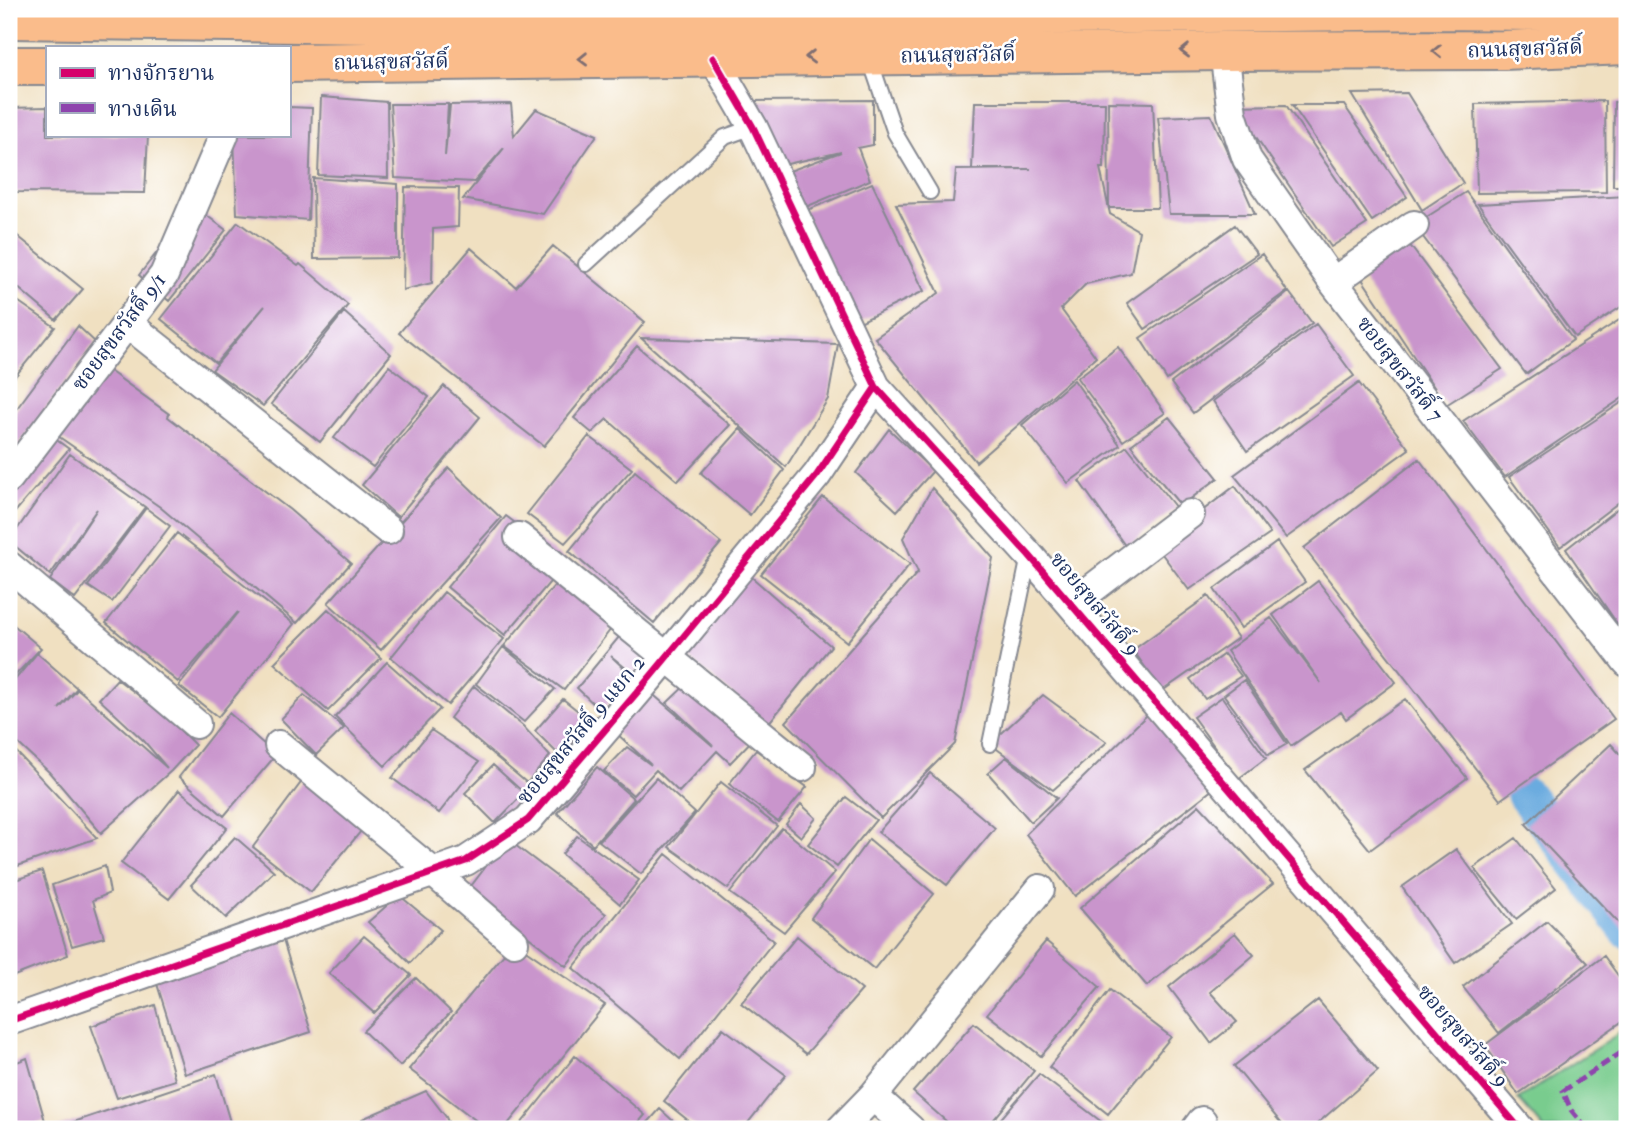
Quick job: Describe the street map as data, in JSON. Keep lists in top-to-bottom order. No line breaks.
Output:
{"streets":{"main road":["ถนนสุขสวัสดิ์"],"street":["ซอยสุขสวัสดิ์ 9/1","ซอยสุขสวัสดิ์ 7","ซอยสุขสวัสดิ์ 9","ซอยสุขสวัสดิ์ 9 แยก 2"]},"crossings":[["ถนนสุขสวัสดิ์","ซอยสุขสวัสดิ์ 7"],["ถนนสุขสวัสดิ์","ซอยสุขสวัสดิ์ 9"],["ซอยสุขสวัสดิ์ 9","ซอยสุขสวัสดิ์ 9 แยก 2"]],"legend":["ทางจักรยาน","ทางเดิน"]}
